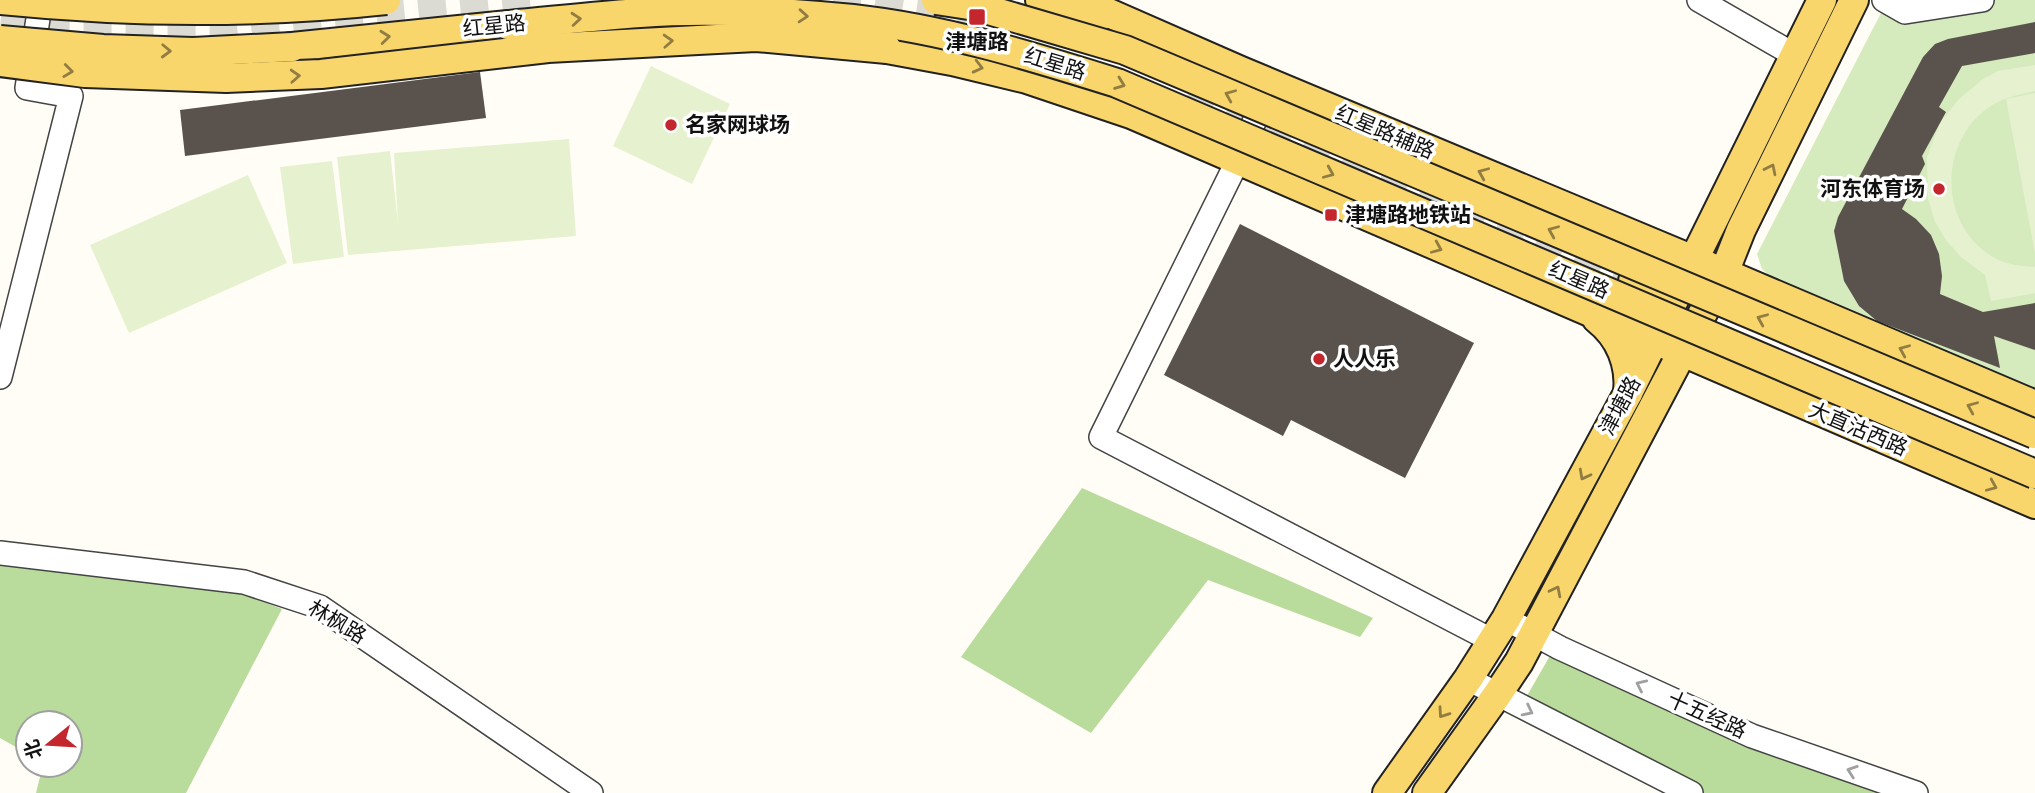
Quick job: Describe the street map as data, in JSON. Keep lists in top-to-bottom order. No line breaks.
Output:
{"streets":{"main road":["红星路","红星路辅路","津塘路","大直沽西路"],"street":["林枫路","十五经路"]},"crossings":[["红星路辅路","津塘路"],["津塘路","大直沽西路"],["津塘路","十五经路"]],"places":{"transit":["津塘路","津塘路地铁站"],"other":["名家网球场","河东体育场","人人乐"]},"north":"left"}
